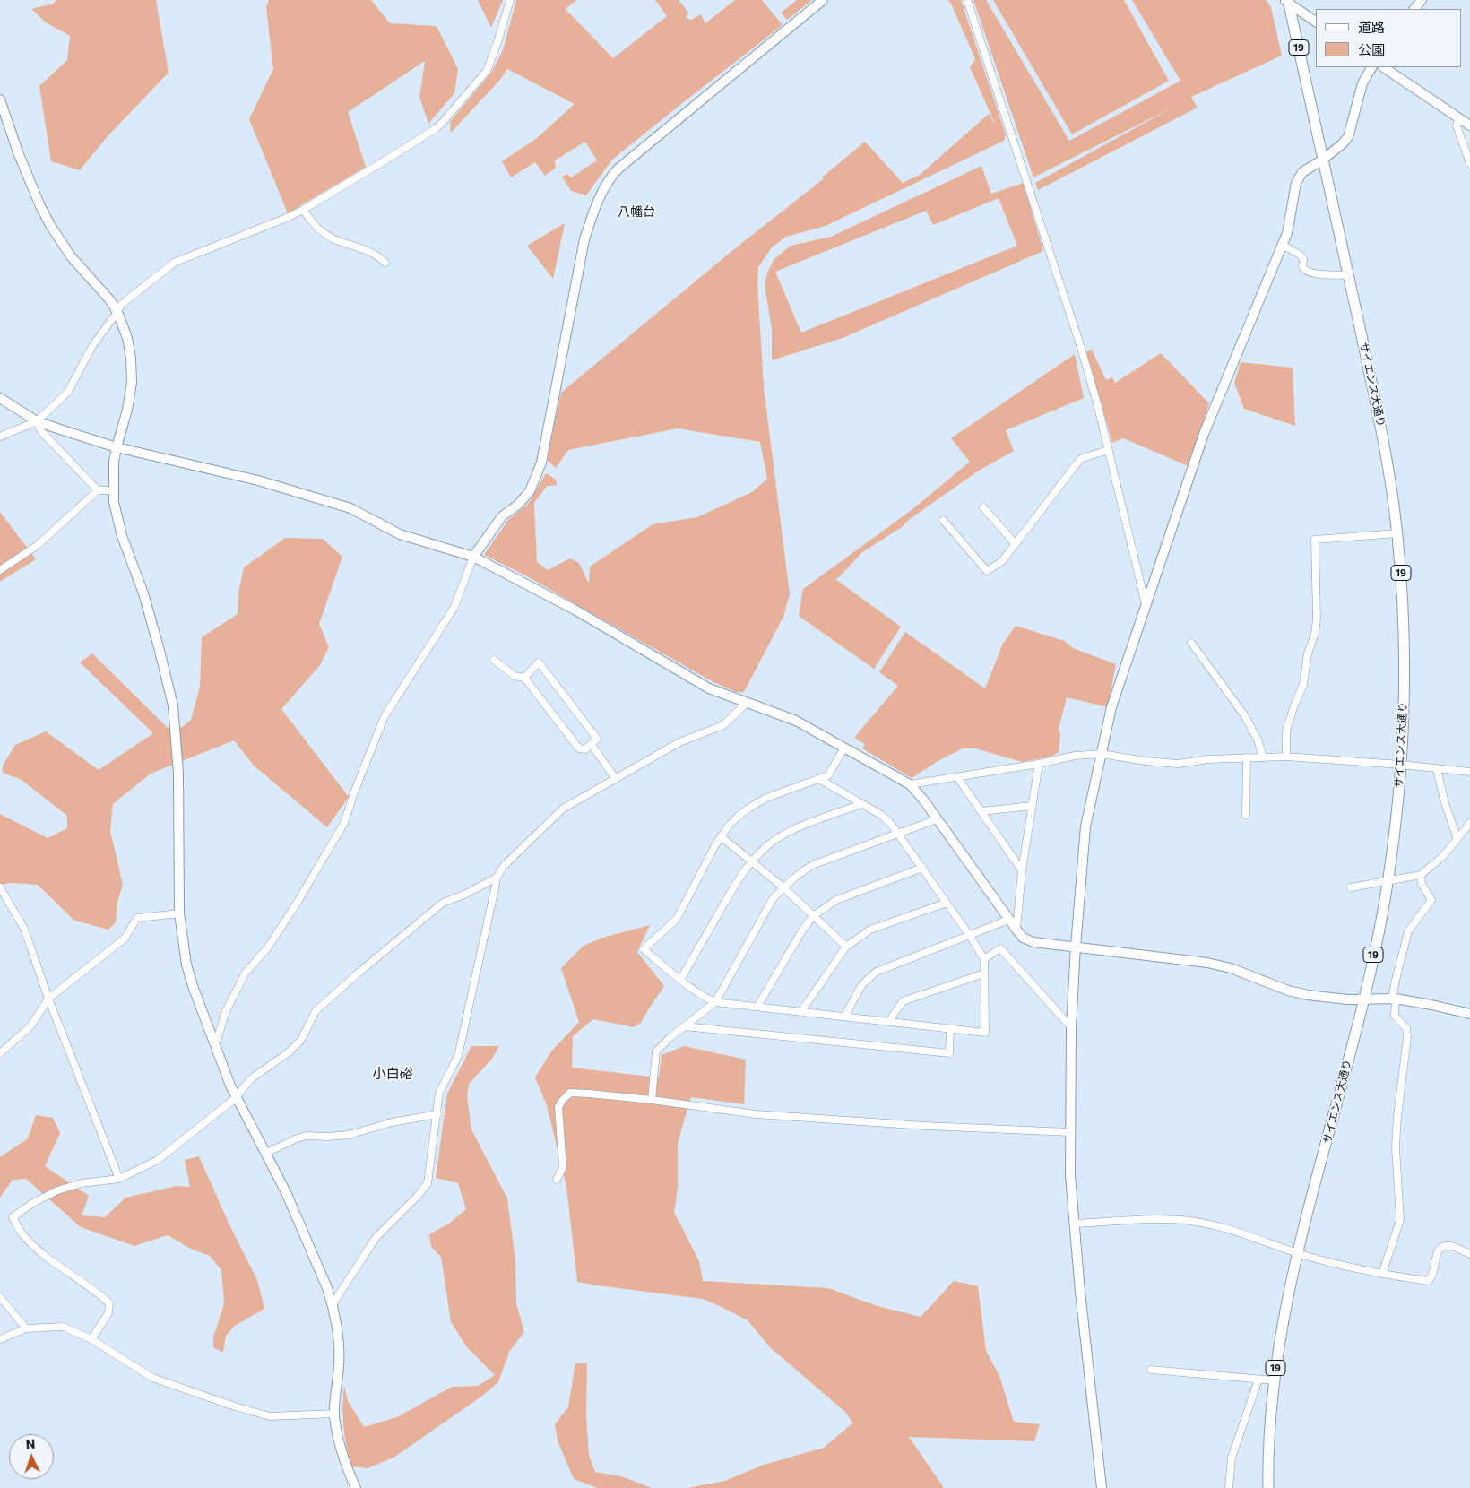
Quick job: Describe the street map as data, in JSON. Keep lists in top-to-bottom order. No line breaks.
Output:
{"streets":{"main road":["19","サイエンス大通り"]},"districts":["八幡台","小白硲"],"legend":["道路","公園"],"north":"top"}
